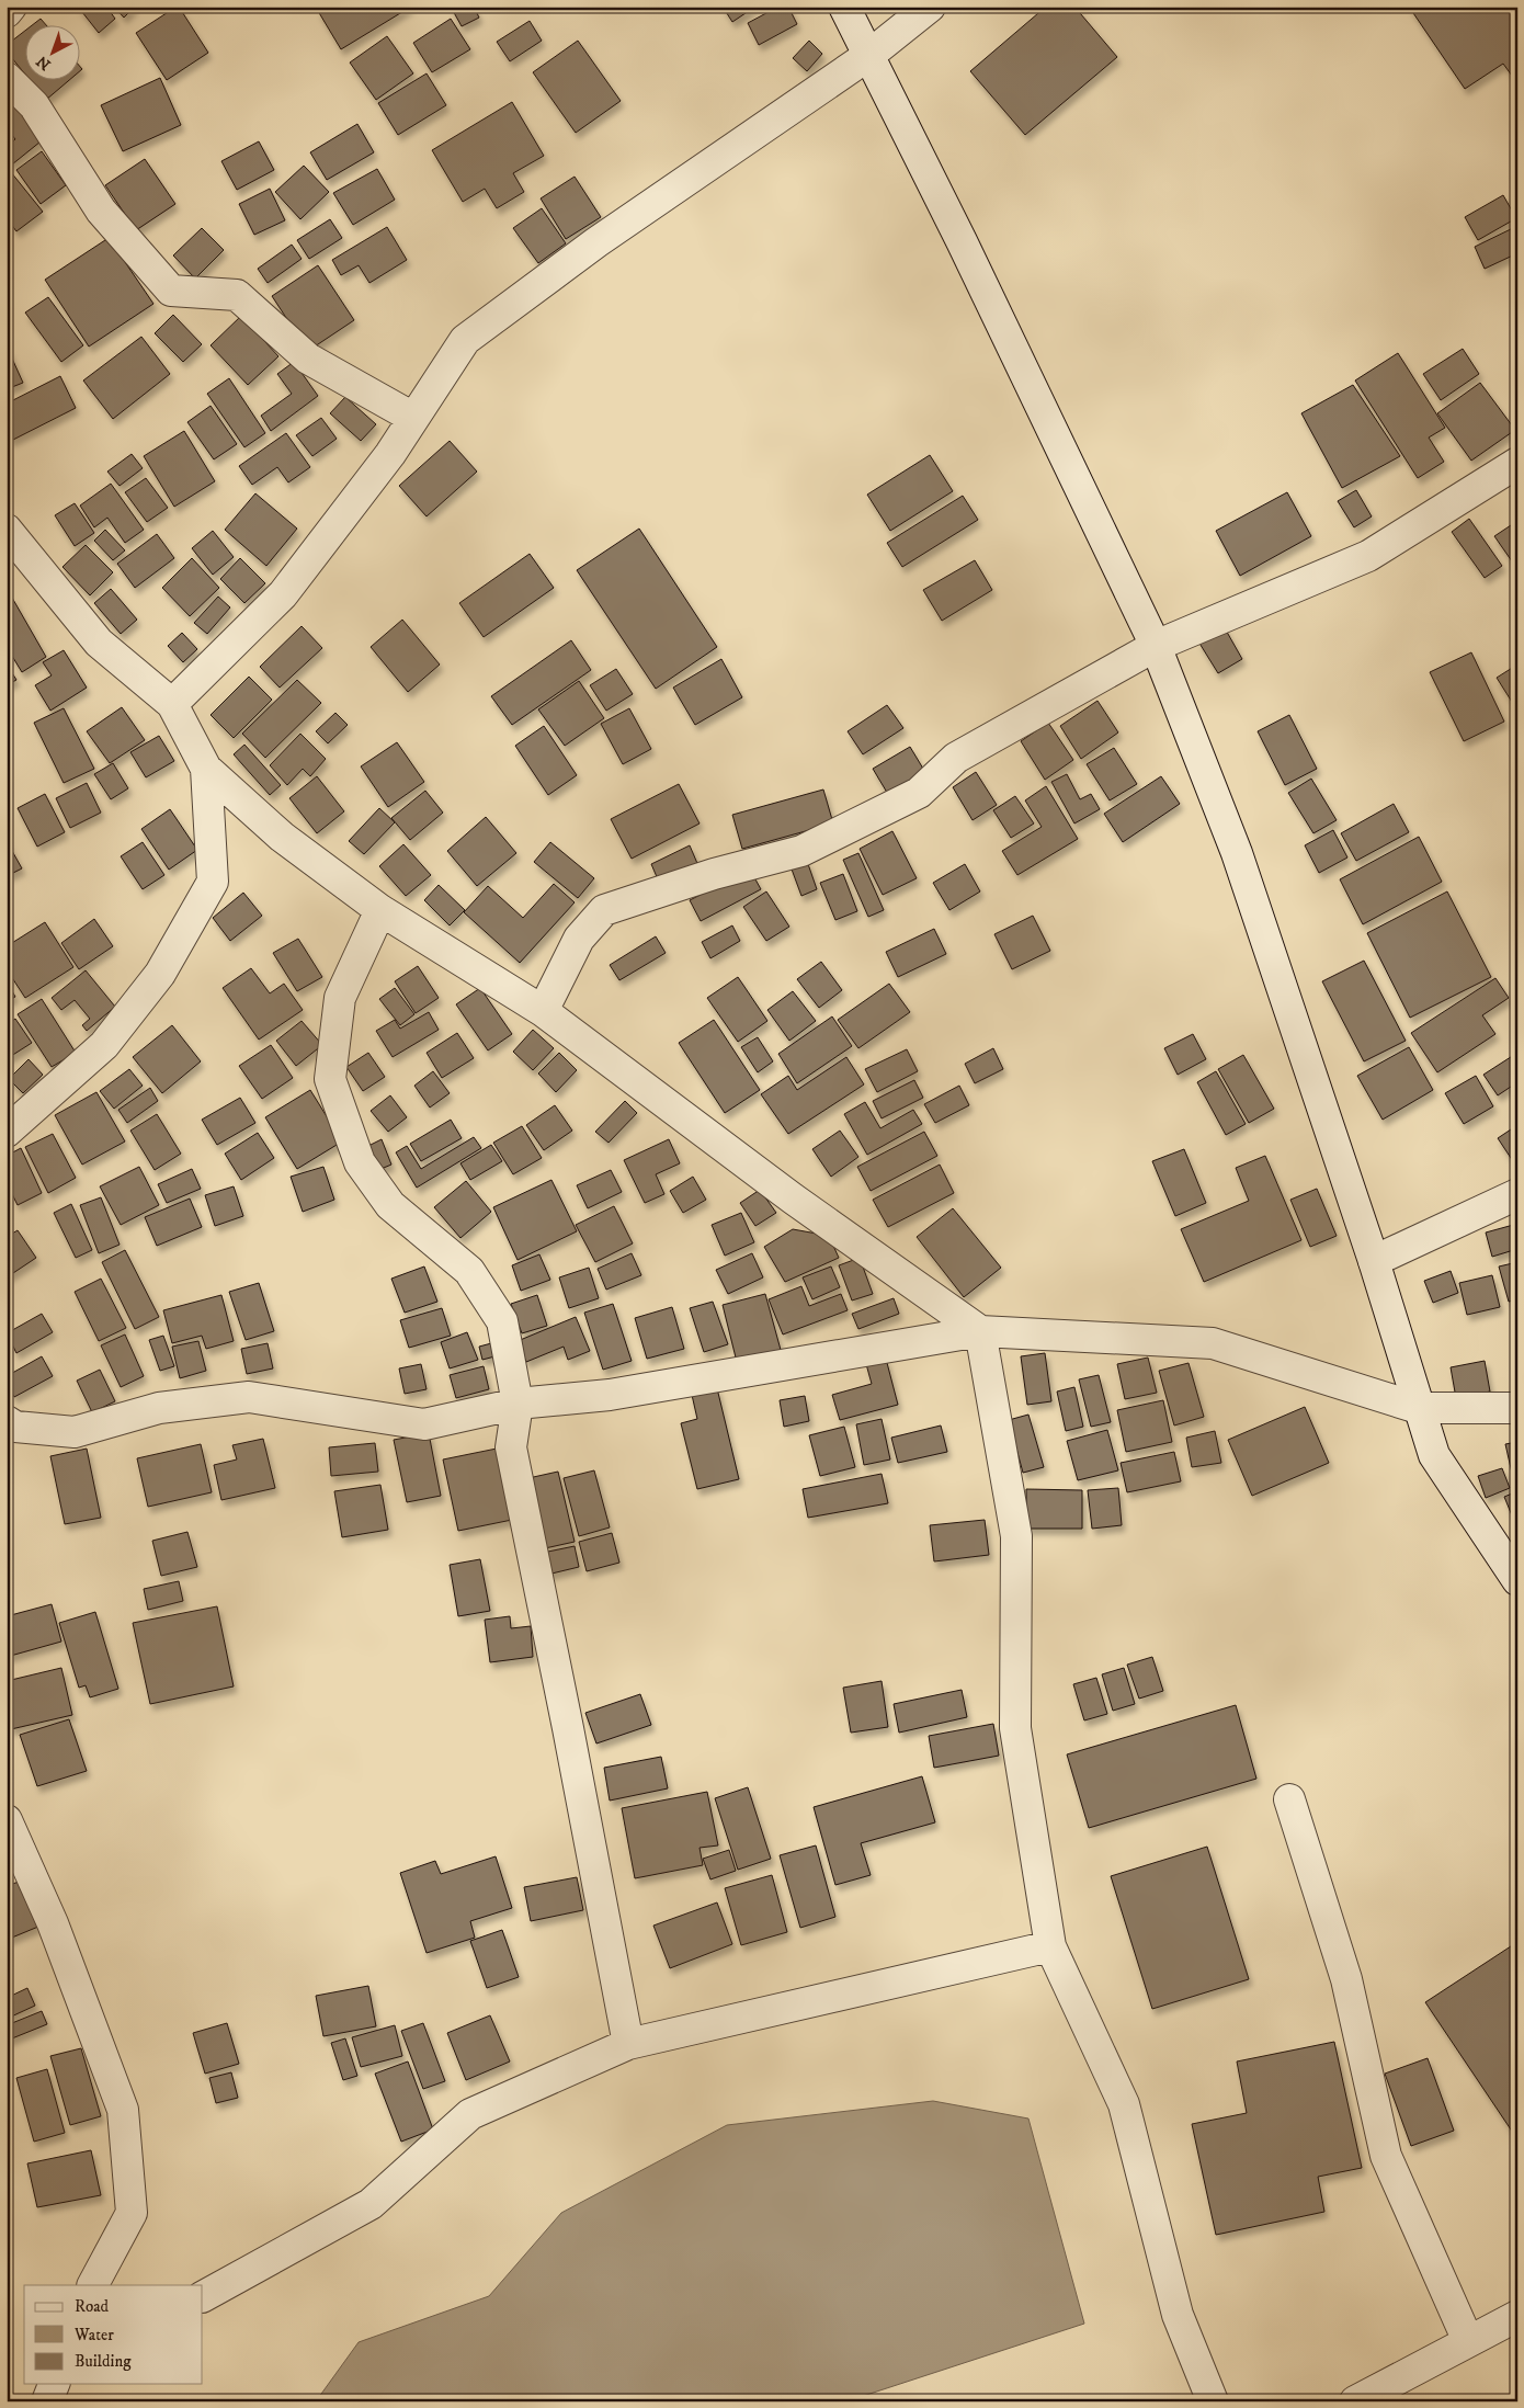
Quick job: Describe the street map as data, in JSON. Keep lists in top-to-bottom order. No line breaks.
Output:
{"legend":["Road","Water","Building"],"north":"bottom left"}
